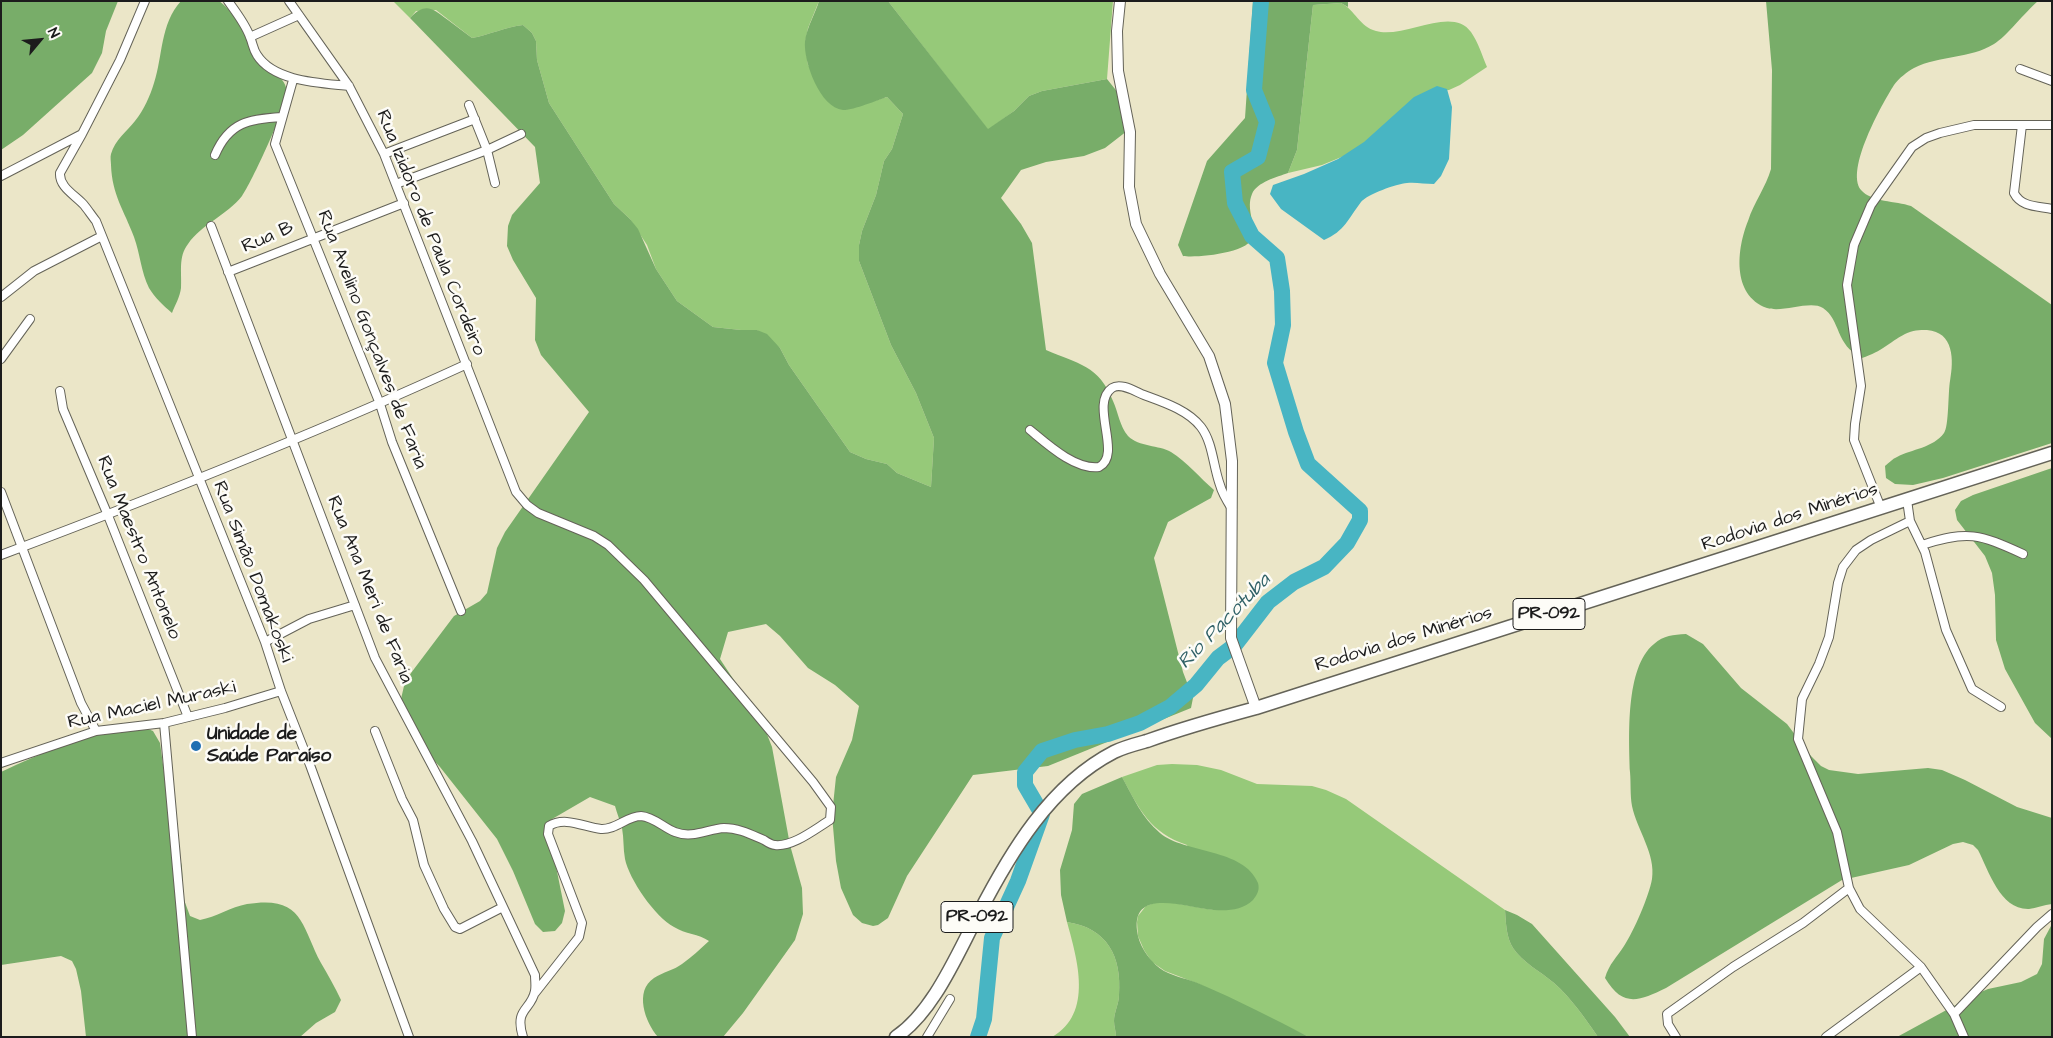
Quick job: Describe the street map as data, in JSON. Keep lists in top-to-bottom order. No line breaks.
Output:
{"streets":{"main road":["Rodovia dos Minérios","PR-092"],"street":["Rua Izidoro de Paula Cordeiro","Rua B","Rua Avelino Gonçalves de Faria","Rua Maestro Antonelo","Rua Simão Domakoski","Rua Ana Meri de Faria","Rua Maciel Muraski"]},"crossings":[["Rua Izidoro de Paula Cordeiro","Rua B"],["Rua Izidoro de Paula Cordeiro","Rua Ana Meri de Faria"],["Rua B","Rua Avelino Gonçalves de Faria"],["Rua B","Rua Ana Meri de Faria"],["Rua Maestro Antonelo","Rua Maciel Muraski"],["Rua Simão Domakoski","Rua Maciel Muraski"]],"water":["Rio Pacotuba"],"places":["Unidade de Saúde Paraíso"],"north":"top right"}
